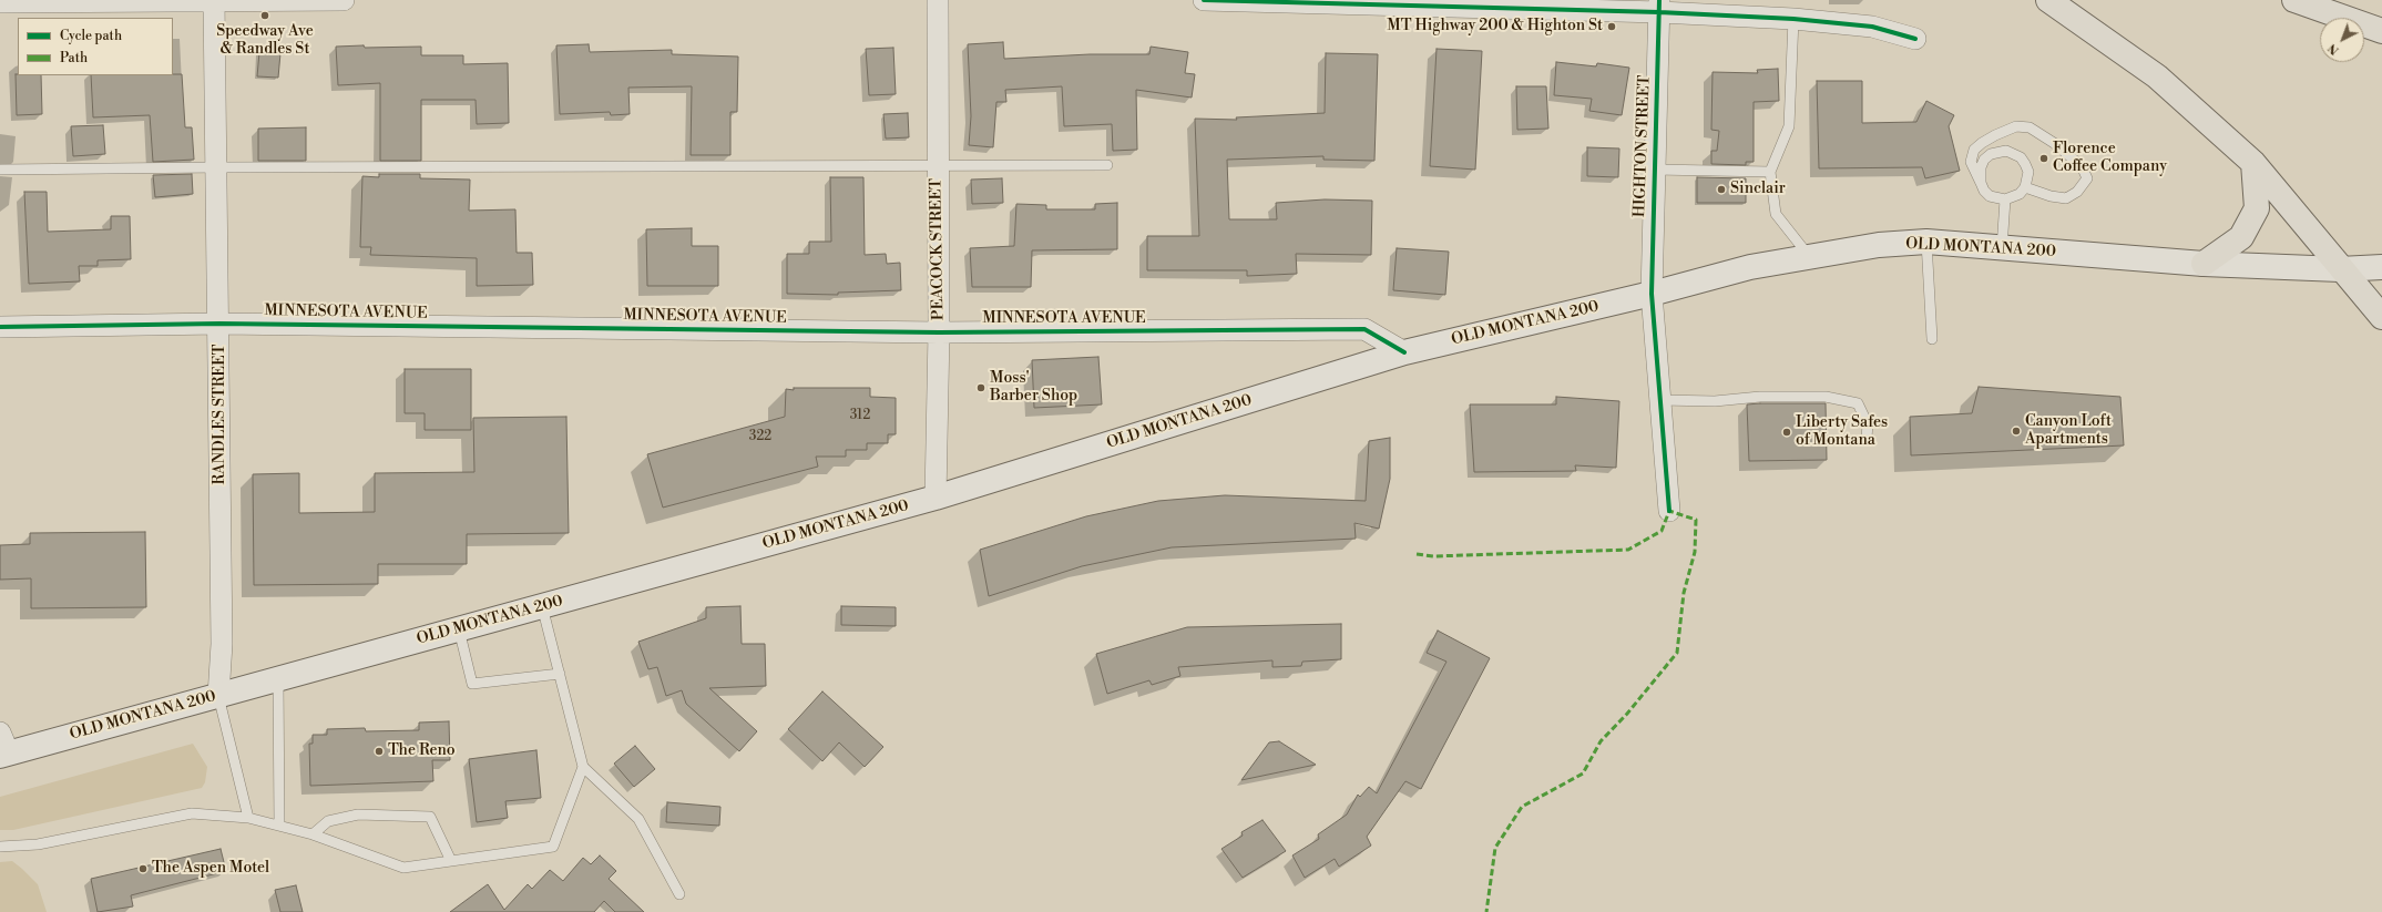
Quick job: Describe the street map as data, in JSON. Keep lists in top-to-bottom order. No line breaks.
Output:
{"streets":{"main road":["OLD MONTANA 200"],"street":["HIGHTON STREET","PEACOCK STREET","MINNESOTA AVENUE","RANDLES STREET"]},"crossings":[["HIGHTON STREET","OLD MONTANA 200"],["OLD MONTANA 200","PEACOCK STREET"],["OLD MONTANA 200","MINNESOTA AVENUE"],["OLD MONTANA 200","RANDLES STREET"],["PEACOCK STREET","MINNESOTA AVENUE"],["MINNESOTA AVENUE","RANDLES STREET"]],"places":["Speedway Ave & Randles St","MT Highway 200 & Highton St","Florence Coffee Company","Sinclair","Moss' Barber Shop","Canyon Loft Apartments","Liberty Safes of Montana","The Reno","The Aspen Motel"],"house_numbers":["312","322"],"legend":["Cycle path","Path"],"north":"bottom left"}
